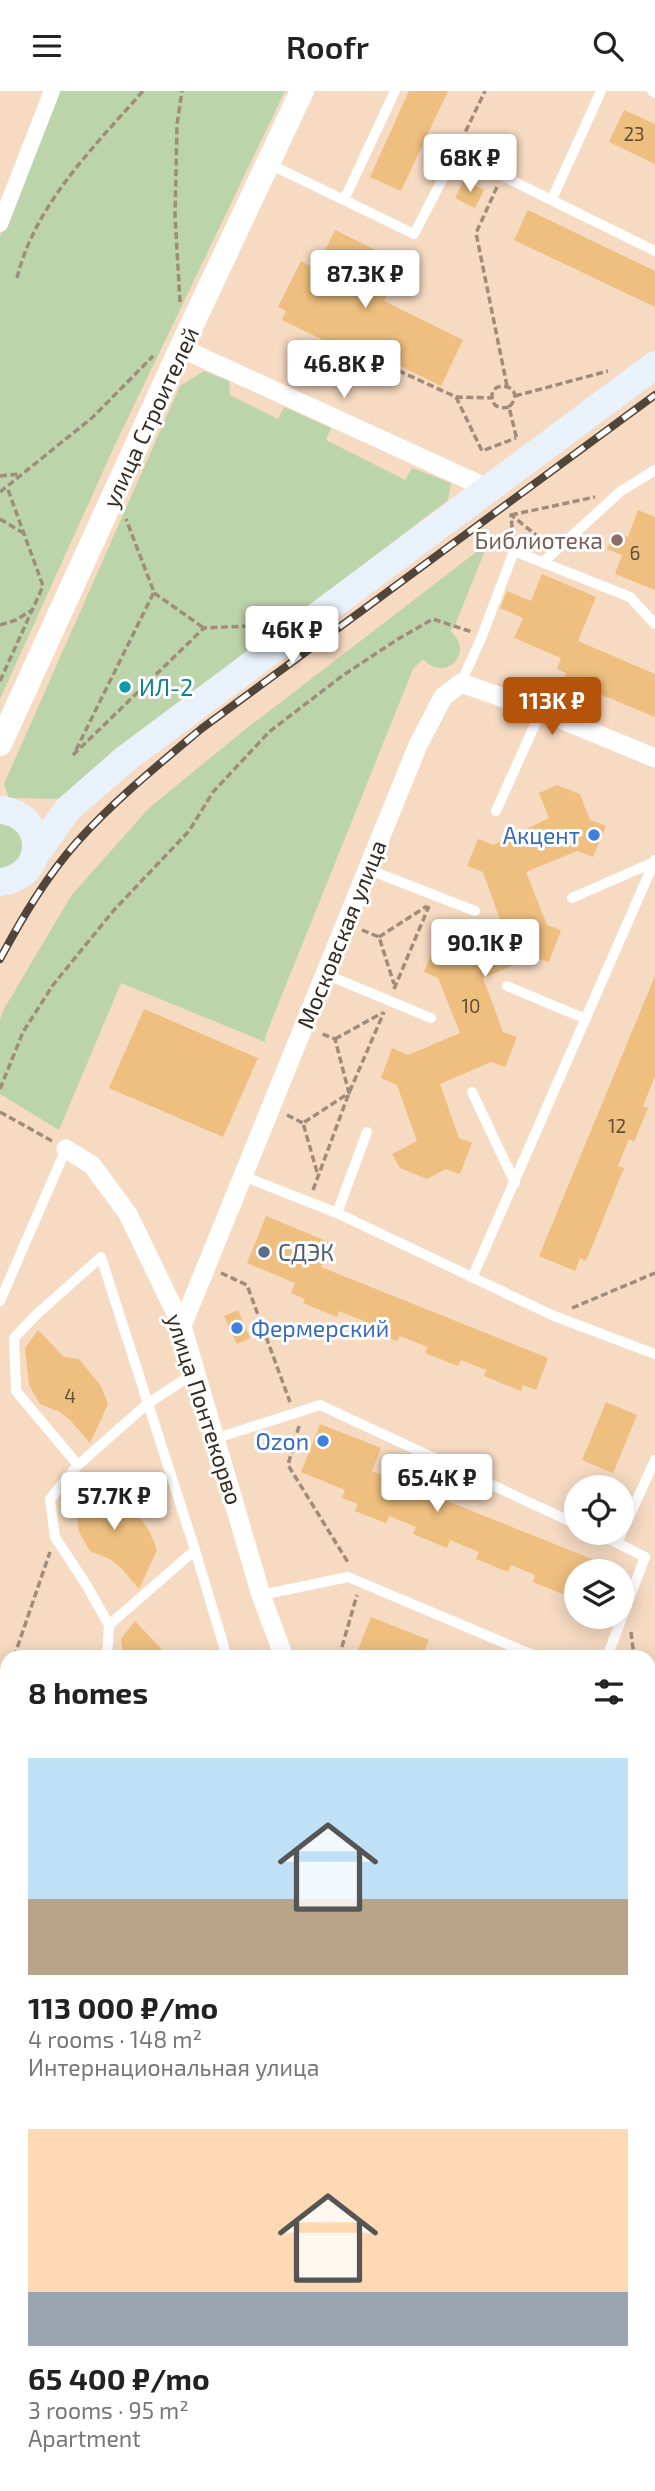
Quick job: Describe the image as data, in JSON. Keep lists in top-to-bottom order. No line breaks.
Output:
{"streets":{"street":["улица Строителей","Московская улица","улица Понтекорво"]},"crossings":[["Московская улица","улица Понтекорво"]],"places":["Библиотека","ИЛ-2","Акцент","СДЭК","Фермерский","Ozon"],"house_numbers":["23","6","10","12","4"],"page":{"header":"Roofr","price":["68K ₽","87.3K ₽","46.8K ₽","46K ₽","113K ₽","90.1K ₽","65.4K ₽","57.7K ₽"],"heading":"8 homes","list":[{"name":"113 000 ₽/mo","note":"4 rooms · 148 m² · Интернациональная улица"},{"name":"65 400 ₽/mo","note":"3 rooms · 95 m² · Apartment"}]}}
